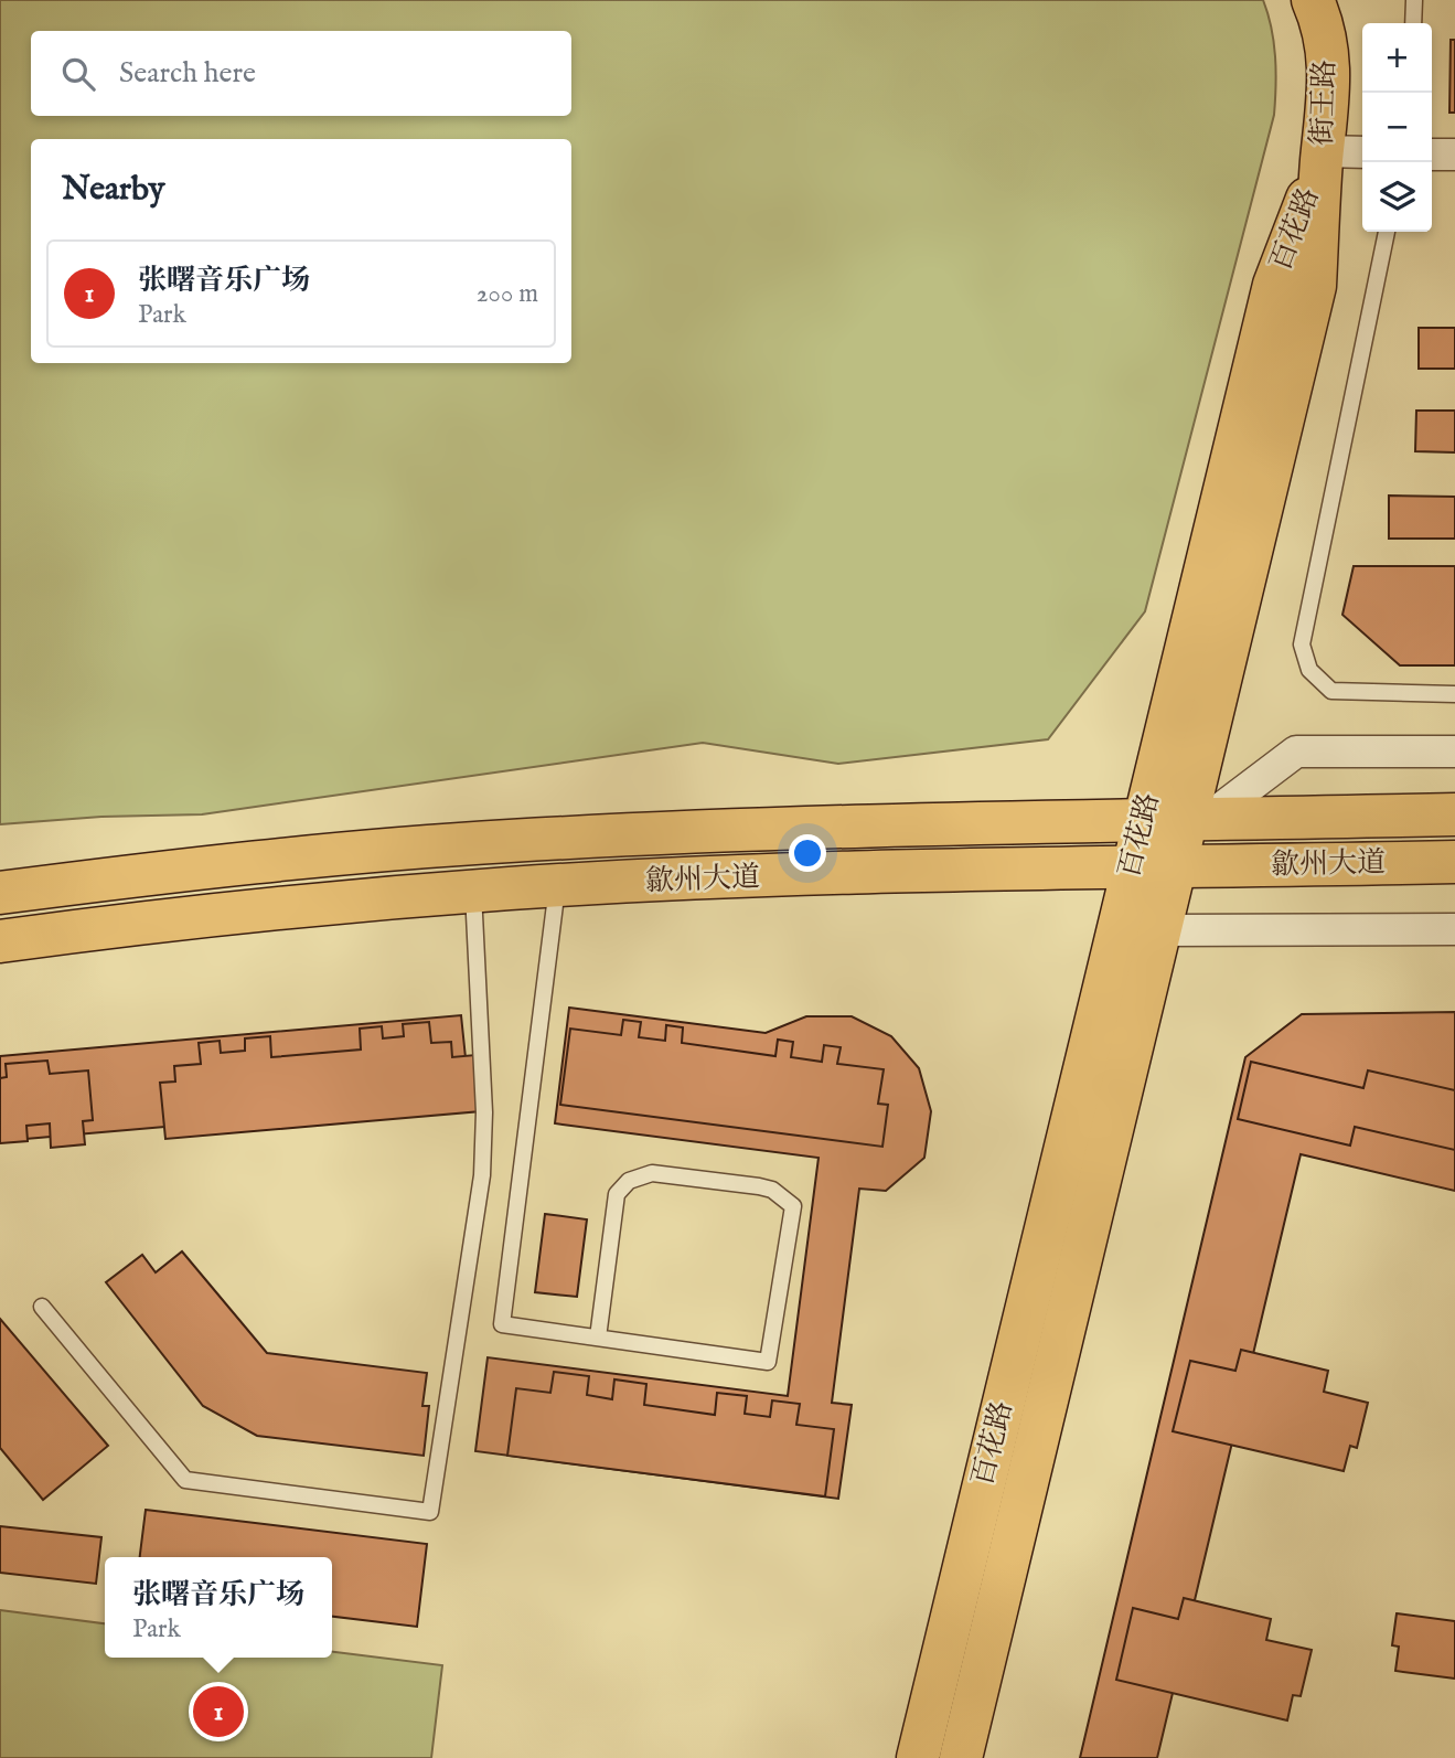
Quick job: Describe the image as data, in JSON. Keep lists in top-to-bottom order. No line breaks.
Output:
{"streets":{"main road":["街王路","百花路","歙州大道"]},"crossings":[["街王路","百花路"],["百花路","歙州大道"]],"page":{"map_buttons":["+","−"],"search":"Search here","heading":"Nearby","list":[{"mark":"1","name":"张曙音乐广场","note":"Park","value":"200 m"}],"popup":["张曙音乐广场","Park"],"pins":"1"}}
